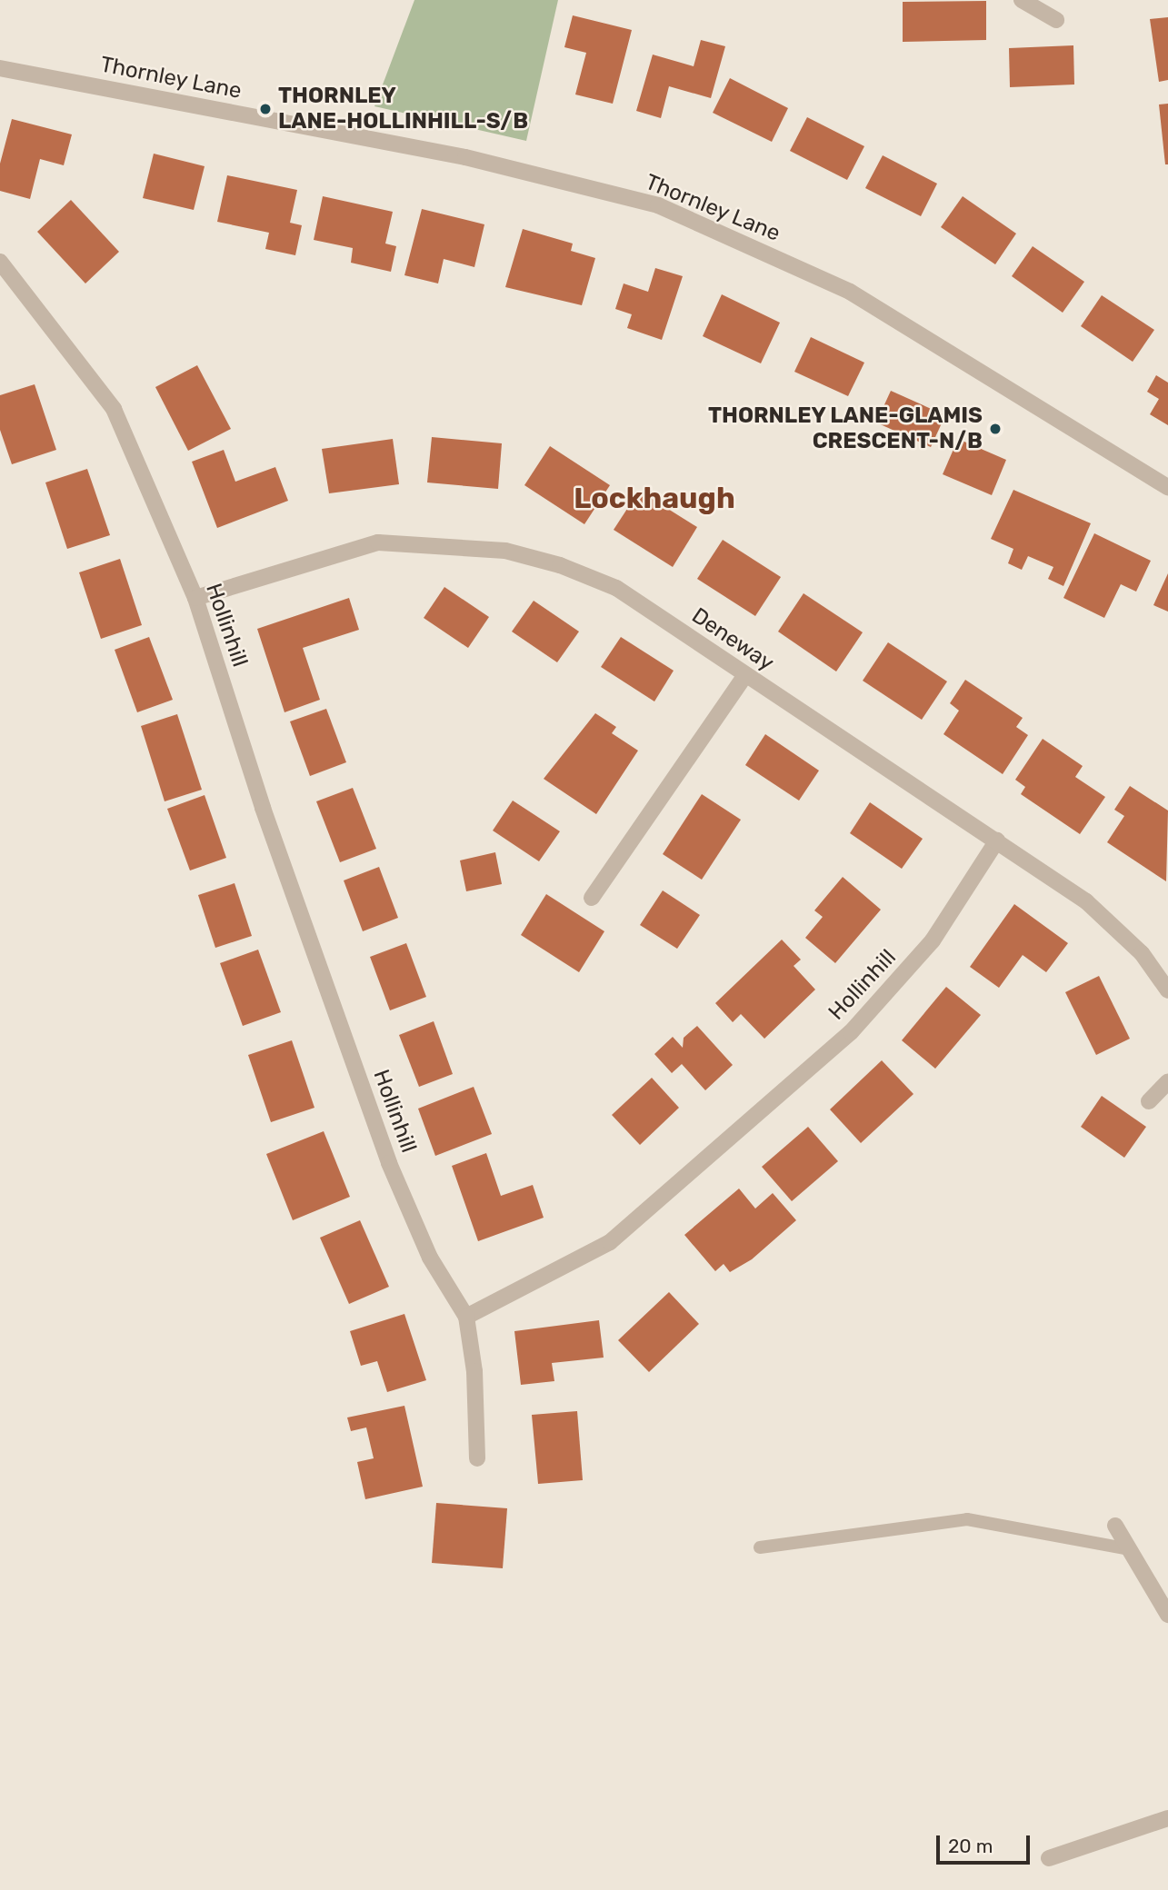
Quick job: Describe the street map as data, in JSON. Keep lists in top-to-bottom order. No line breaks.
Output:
{"streets":{"street":["Thornley Lane","Hollinhill","Deneway"]},"crossings":[["Hollinhill","Deneway"]],"districts":["Lockhaugh"],"places":["THORNLEY LANE-HOLLINHILL-S/B","THORNLEY LANE-GLAMIS CRESCENT-N/B"],"scale_bar":"20 m"}
